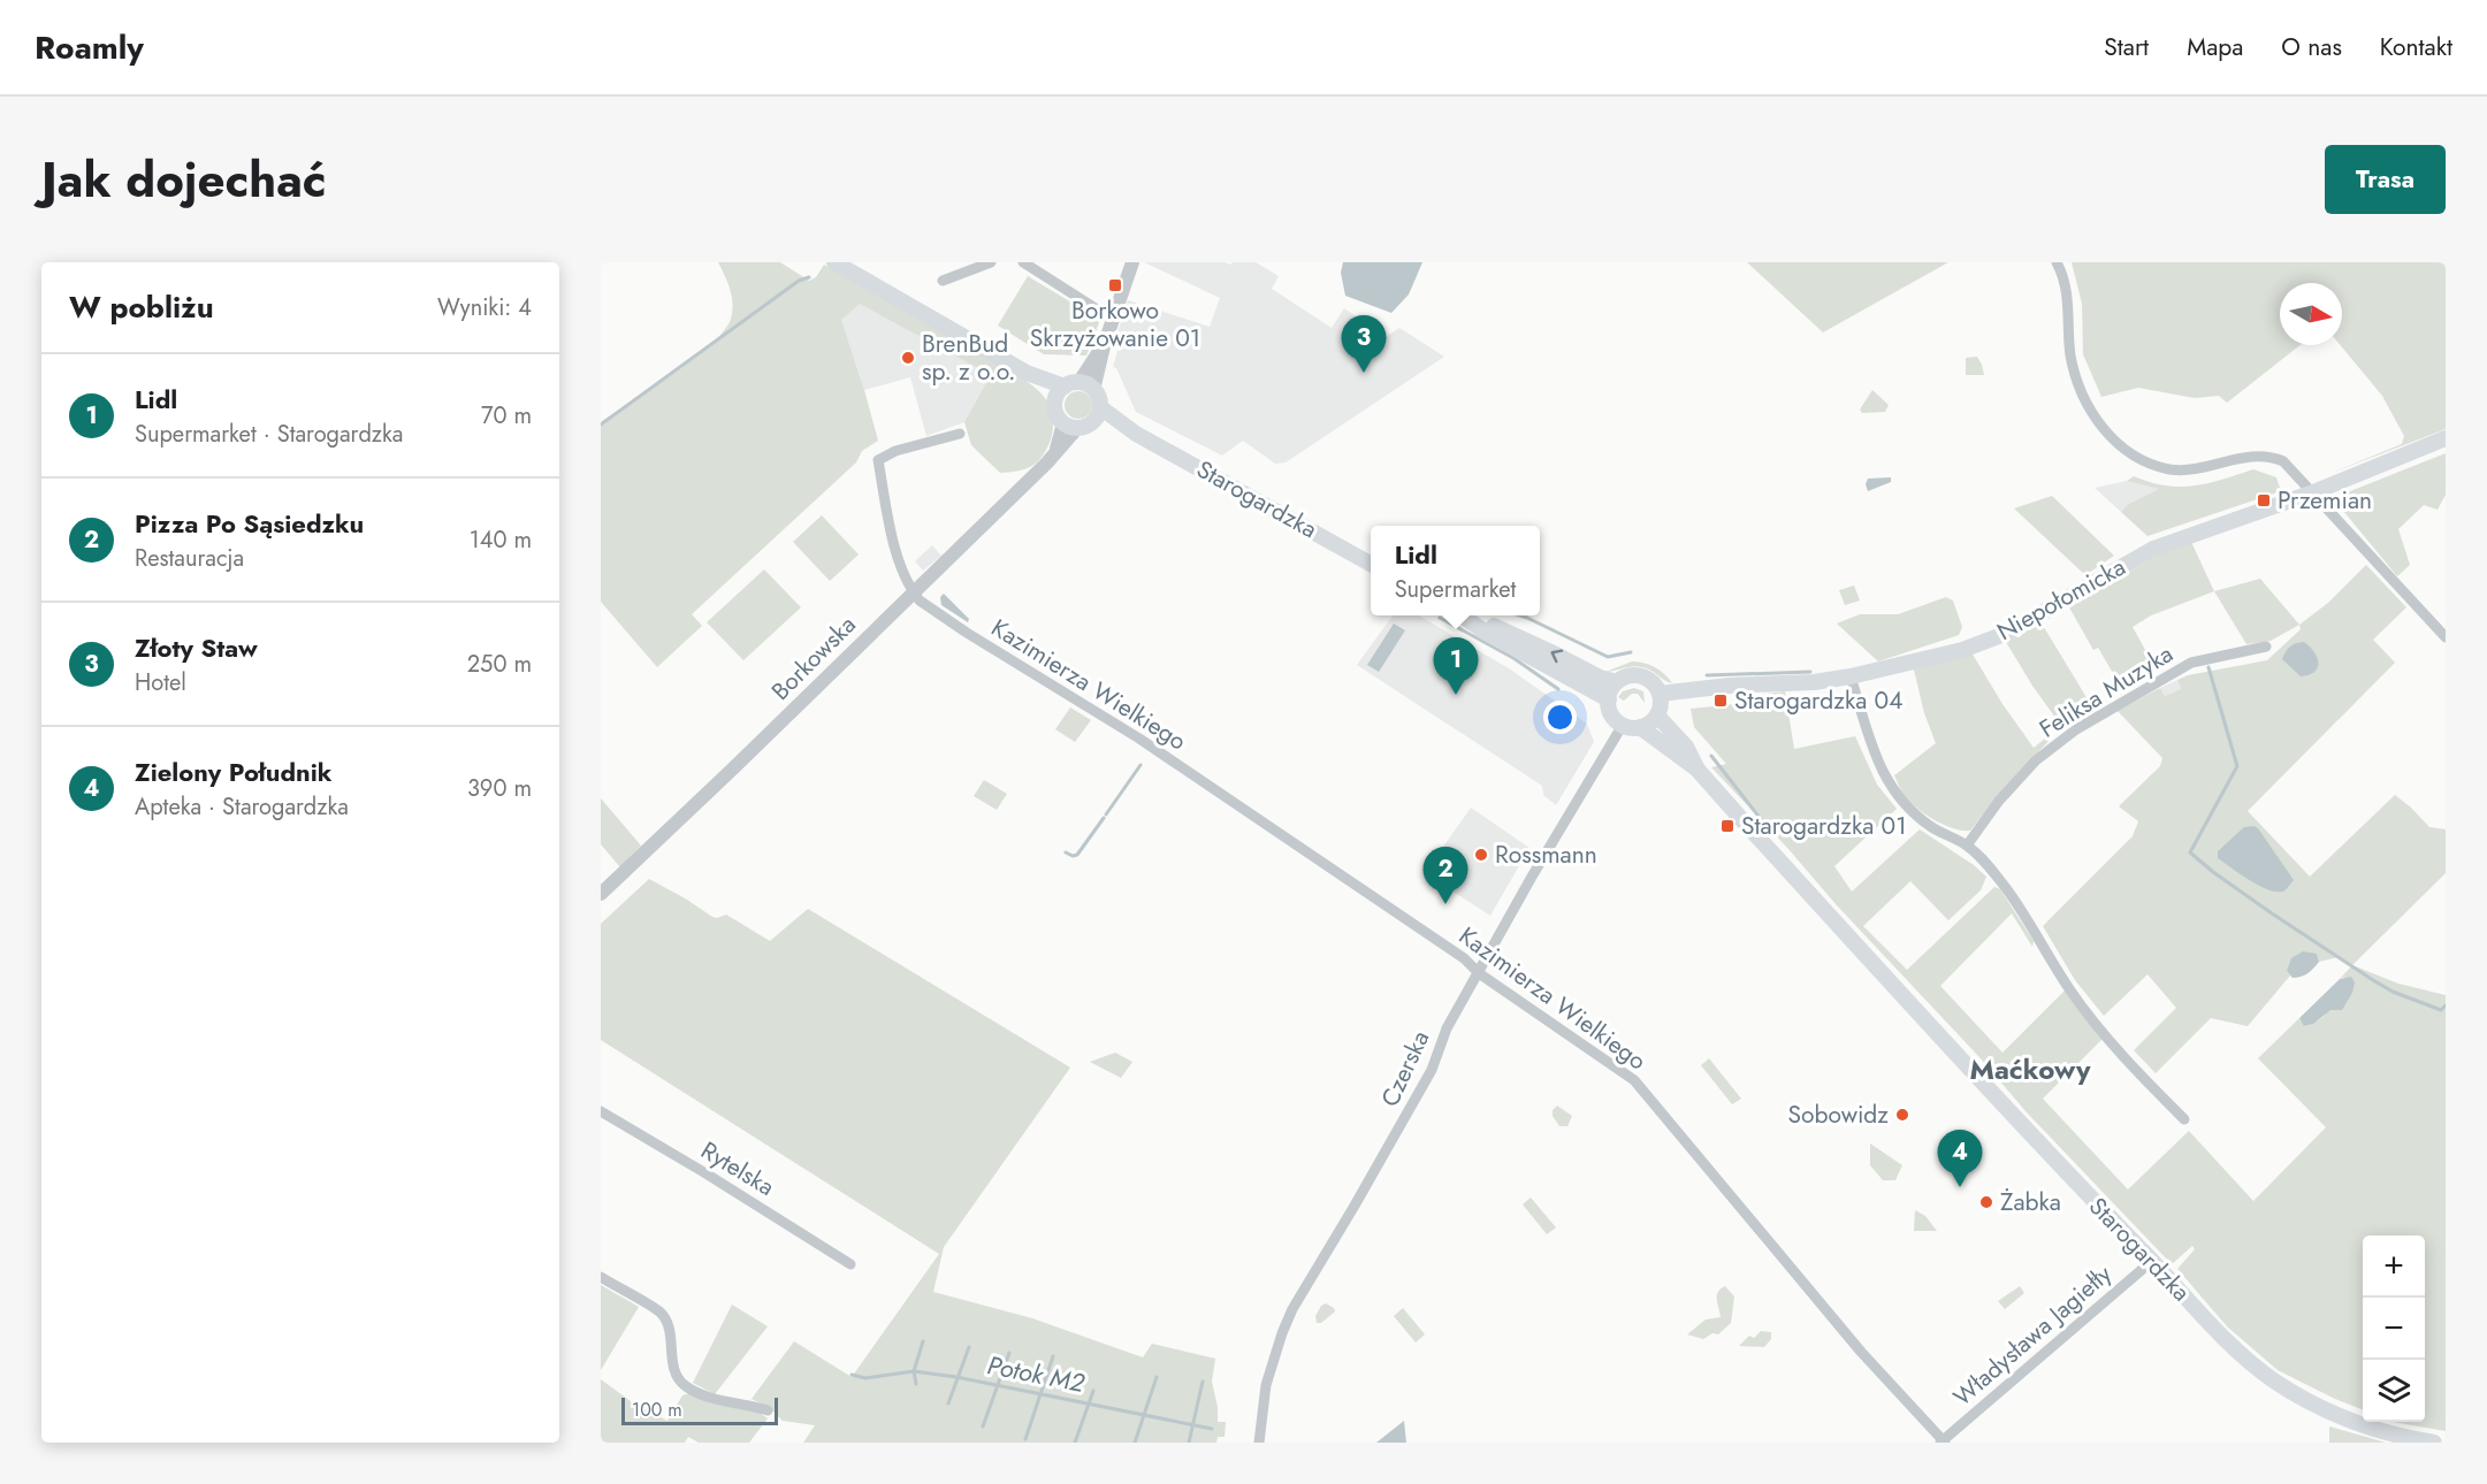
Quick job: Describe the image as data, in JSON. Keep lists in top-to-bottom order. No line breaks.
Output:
{"streets":{"main road":["Starogardzka","Niepołomicka"],"street":["Borkowska","Kazimierza Wielkiego","Feliksa Muzyka","Czerska","Rytelska","Władysława Jagiełły"]},"crossings":[["Starogardzka","Niepołomicka"],["Starogardzka","Borkowska"],["Starogardzka","Czerska"],["Starogardzka","Władysława Jagiełły"],["Niepołomicka","Czerska"],["Borkowska","Kazimierza Wielkiego"],["Kazimierza Wielkiego","Czerska"],["Kazimierza Wielkiego","Władysława Jagiełły"]],"districts":["Maćkowy"],"water":["Potok M2"],"places":{"transit":["Borkowo Skrzyżowanie 01","Przemian","Starogardzka 04","Starogardzka 01"],"other":["BrenBud sp. z o.o.","Rossmann","Sobowidz","Żabka"]},"scale_bar":"100 m","north":"right","page":{"header":"Roamly","nav":["Start","Mapa","O nas","Kontakt"],"title":"Jak dojechać","buttons":"Trasa","heading":["W pobliżu","Wyniki: 4"],"pins":["3","1","2","4"],"list":[{"mark":"1","name":"Lidl","note":"Supermarket · Starogardzka","value":"70 m"},{"mark":"2","name":"Pizza Po Sąsiedzku","note":"Restauracja","value":"140 m"},{"mark":"3","name":"Złoty Staw","note":"Hotel","value":"250 m"},{"mark":"4","name":"Zielony Południk","note":"Apteka · Starogardzka","value":"390 m"}],"popup":["Lidl","Supermarket"],"map_buttons":["+","−"],"scale":"100 m"}}
